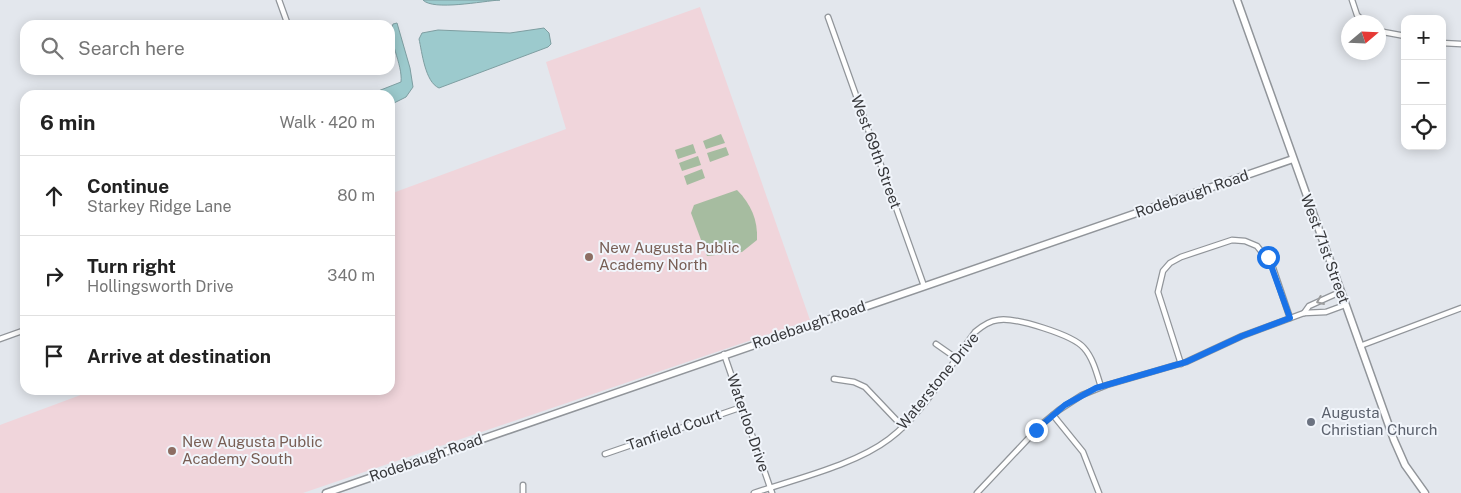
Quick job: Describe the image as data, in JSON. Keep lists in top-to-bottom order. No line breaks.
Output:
{"streets":{"street":["West 69th Street","Rodebaugh Road","West 71st Street","Waterstone Drive","Waterloo Drive","Tanfield Court"]},"crossings":[["West 69th Street","Rodebaugh Road"],["Rodebaugh Road","West 71st Street"],["Rodebaugh Road","Waterloo Drive"],["Waterstone Drive","Waterloo Drive"],["Waterloo Drive","Tanfield Court"]],"places":["New Augusta Public Academy North","Augusta Christian Church","New Augusta Public Academy South"],"north":"right","page":{"map_buttons":["+","−"],"search":"Search here","heading":["6 min","Walk · 420 m"],"list":[["Continue","Starkey Ridge Lane","80 m"],["Turn right","Hollingsworth Drive","340 m"],"Arrive at destination"]}}
